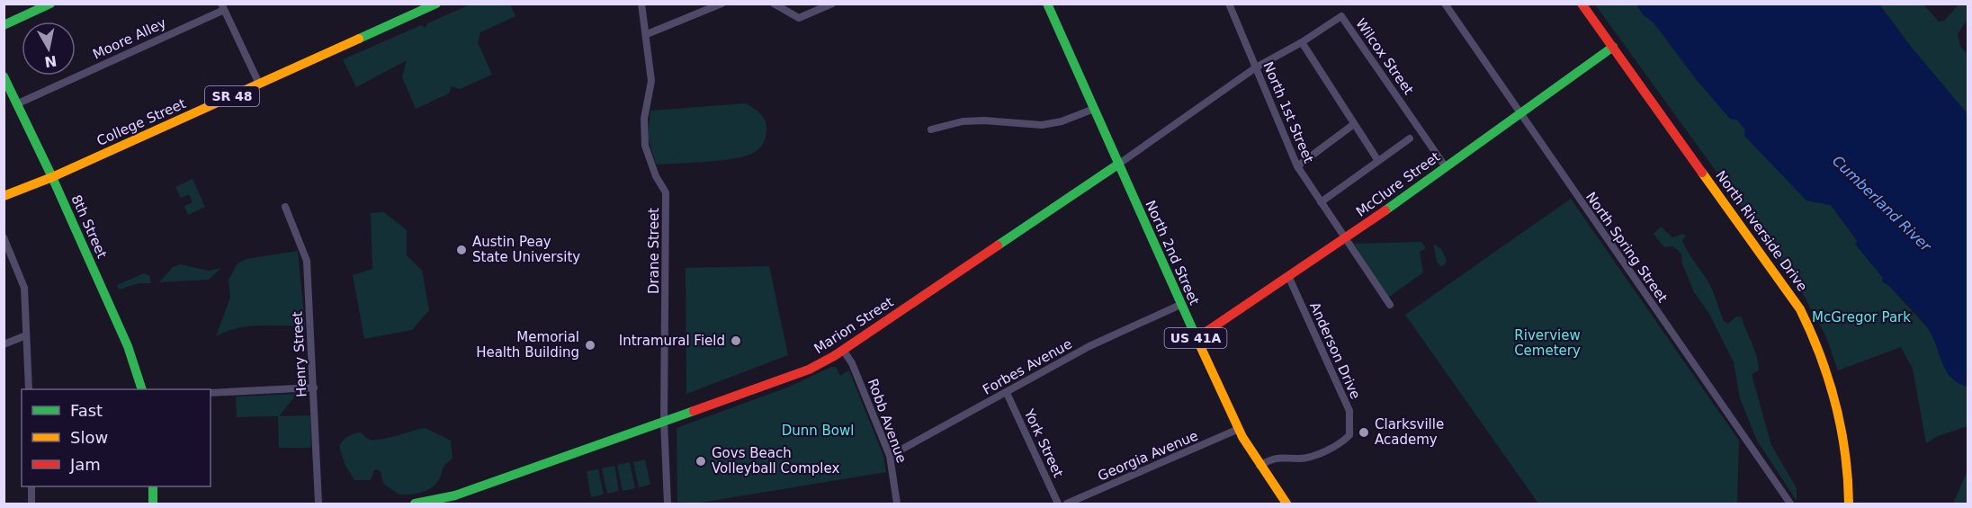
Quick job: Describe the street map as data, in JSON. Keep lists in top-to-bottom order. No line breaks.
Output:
{"streets":{"main road":["SR 48","College Street","McClure Street","8th Street","North Riverside Drive","North 2nd Street","Marion Street","US 41A"],"street":["Moore Alley","Wilcox Street","North 1st Street","North Spring Street","Drane Street","Anderson Drive","Henry Street","Forbes Avenue","Robb Avenue","York Street","Georgia Avenue"]},"crossings":[["Moore Alley","8th Street"],["Wilcox Street","North 1st Street"],["Wilcox Street","McClure Street"],["Wilcox Street","Marion Street"],["North 1st Street","McClure Street"],["North 1st Street","Marion Street"],["College Street","8th Street"],["McClure Street","North Riverside Drive"],["McClure Street","North Spring Street"],["McClure Street","North 2nd Street"],["McClure Street","Anderson Drive"],["Drane Street","Marion Street"],["North 2nd Street","Marion Street"],["North 2nd Street","Anderson Drive"],["North 2nd Street","Forbes Avenue"],["North 2nd Street","Georgia Avenue"],["Marion Street","Robb Avenue"],["Forbes Avenue","Robb Avenue"],["Forbes Avenue","York Street"]],"water":["Cumberland River"],"parks":["McGregor Park","Riverview Cemetery","Dunn Bowl"],"places":["Austin Peay State University","Intramural Field","Memorial Health Building","Clarksville Academy","Govs Beach Volleyball Complex"],"legend":["Fast","Slow","Jam"],"north":"bottom"}
